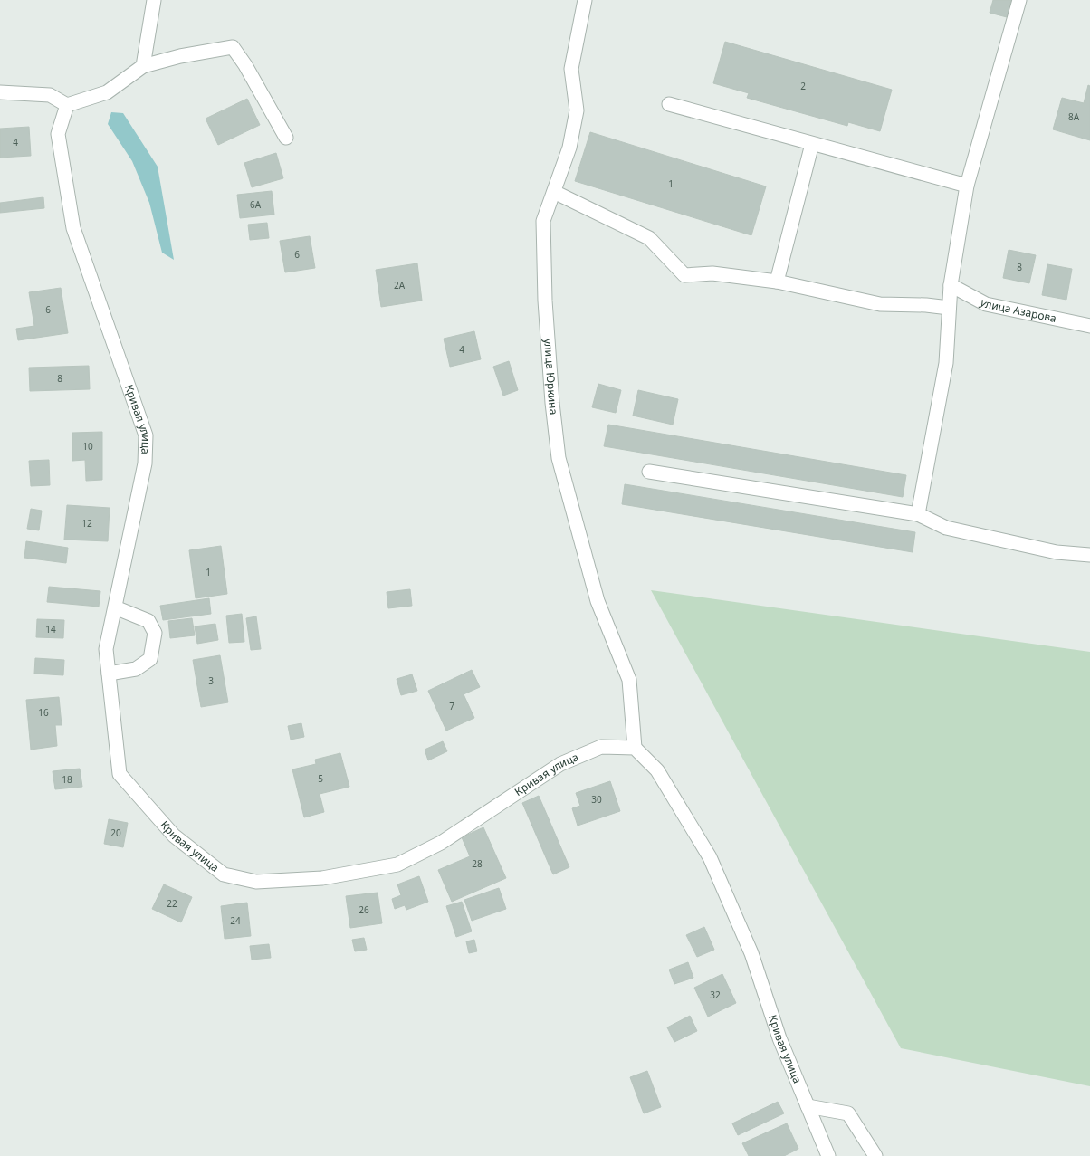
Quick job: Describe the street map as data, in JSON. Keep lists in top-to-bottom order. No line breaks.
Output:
{"streets":{"street":["улица Азарова","улица Юркина","Кривая улица"]},"crossings":[["улица Юркина","Кривая улица"]],"house_numbers":["2","8А","4","1","6А","6","8","2А","6","4","8","10","12","1","14","3","7","16","5","18","30","20","28","22","26","24","32"]}
